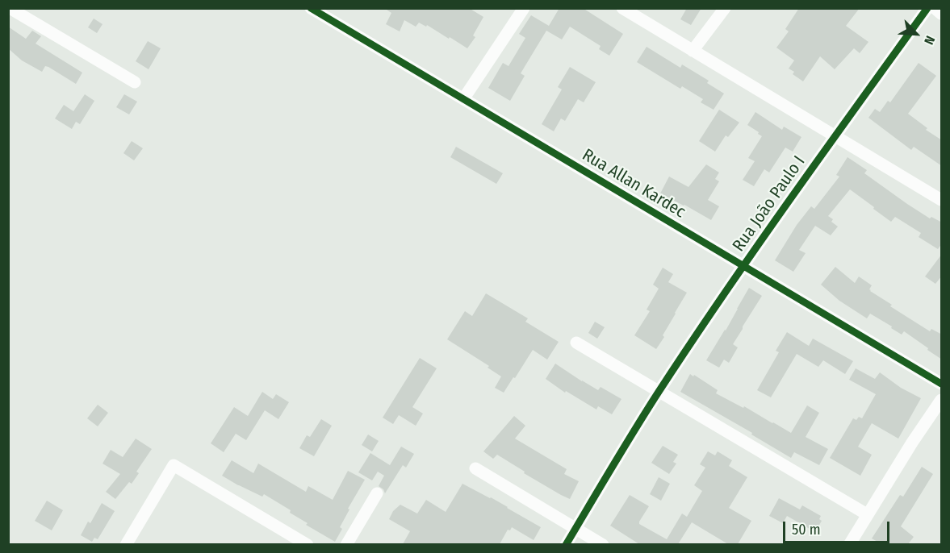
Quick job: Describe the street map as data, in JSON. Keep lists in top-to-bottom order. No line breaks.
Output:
{"streets":{"street":["Rua Allan Kardec","Rua João Paulo I"]},"crossings":[["Rua Allan Kardec","Rua João Paulo I"]],"scale_bar":"50 m","north":"bottom right"}
